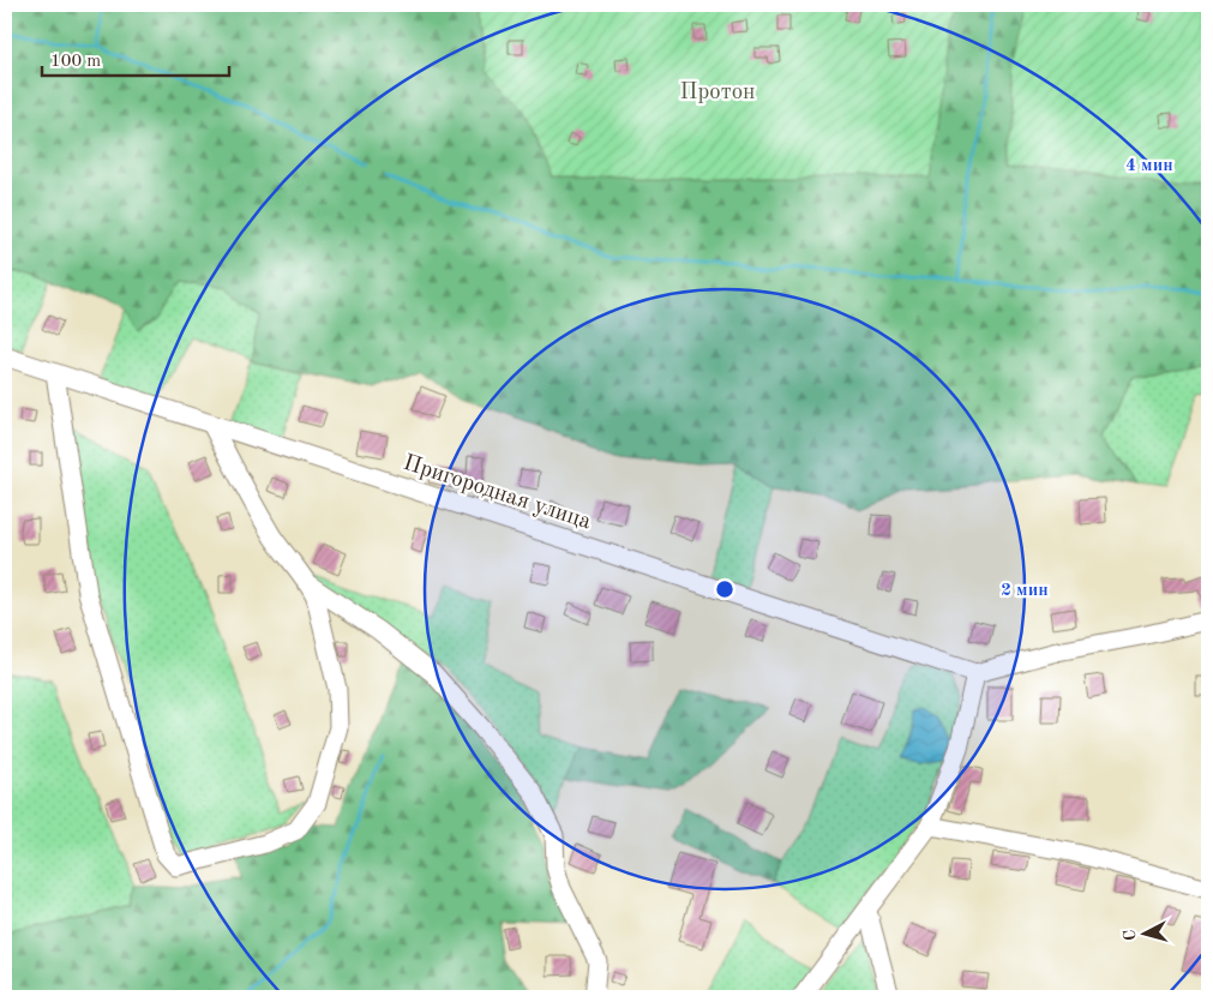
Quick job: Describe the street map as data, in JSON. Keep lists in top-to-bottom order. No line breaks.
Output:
{"streets":{"street":["Пригородная улица"]},"parks":["Протон"],"scale_bar":"100 m","north":"left","rings":["4 мин","2 мин"]}
